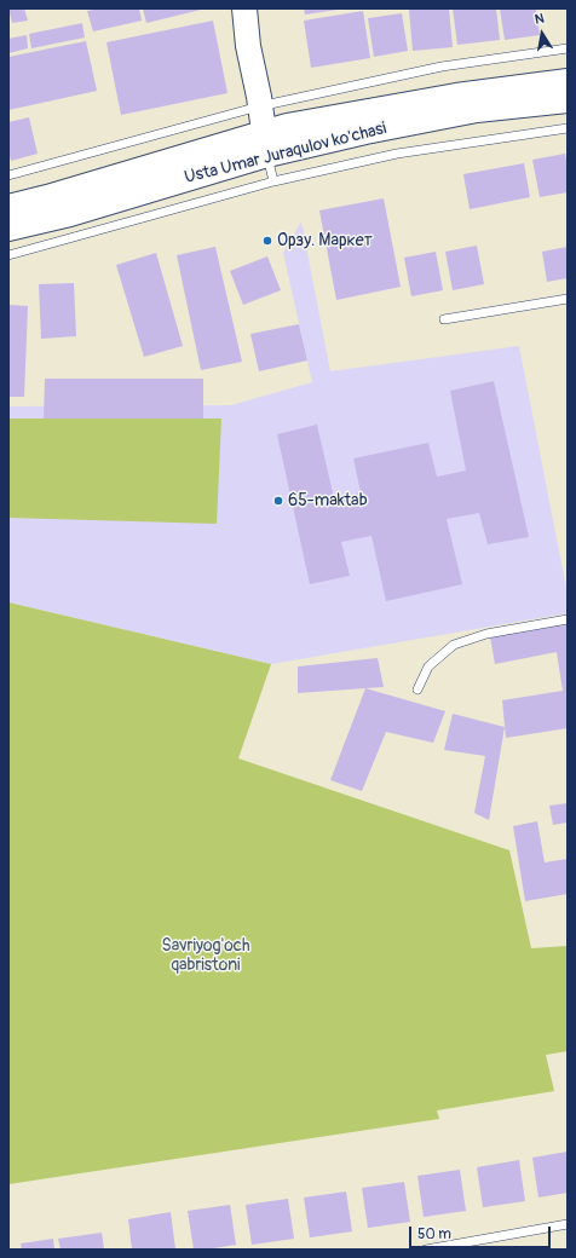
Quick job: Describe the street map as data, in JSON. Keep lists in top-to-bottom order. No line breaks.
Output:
{"streets":{"main road":["Usta Umar Juraqulov ko'chasi"]},"parks":["Savriyog'och qabristoni"],"places":["Орзу. Маркет","65-maktab"],"scale_bar":"50 m","north":"top"}
